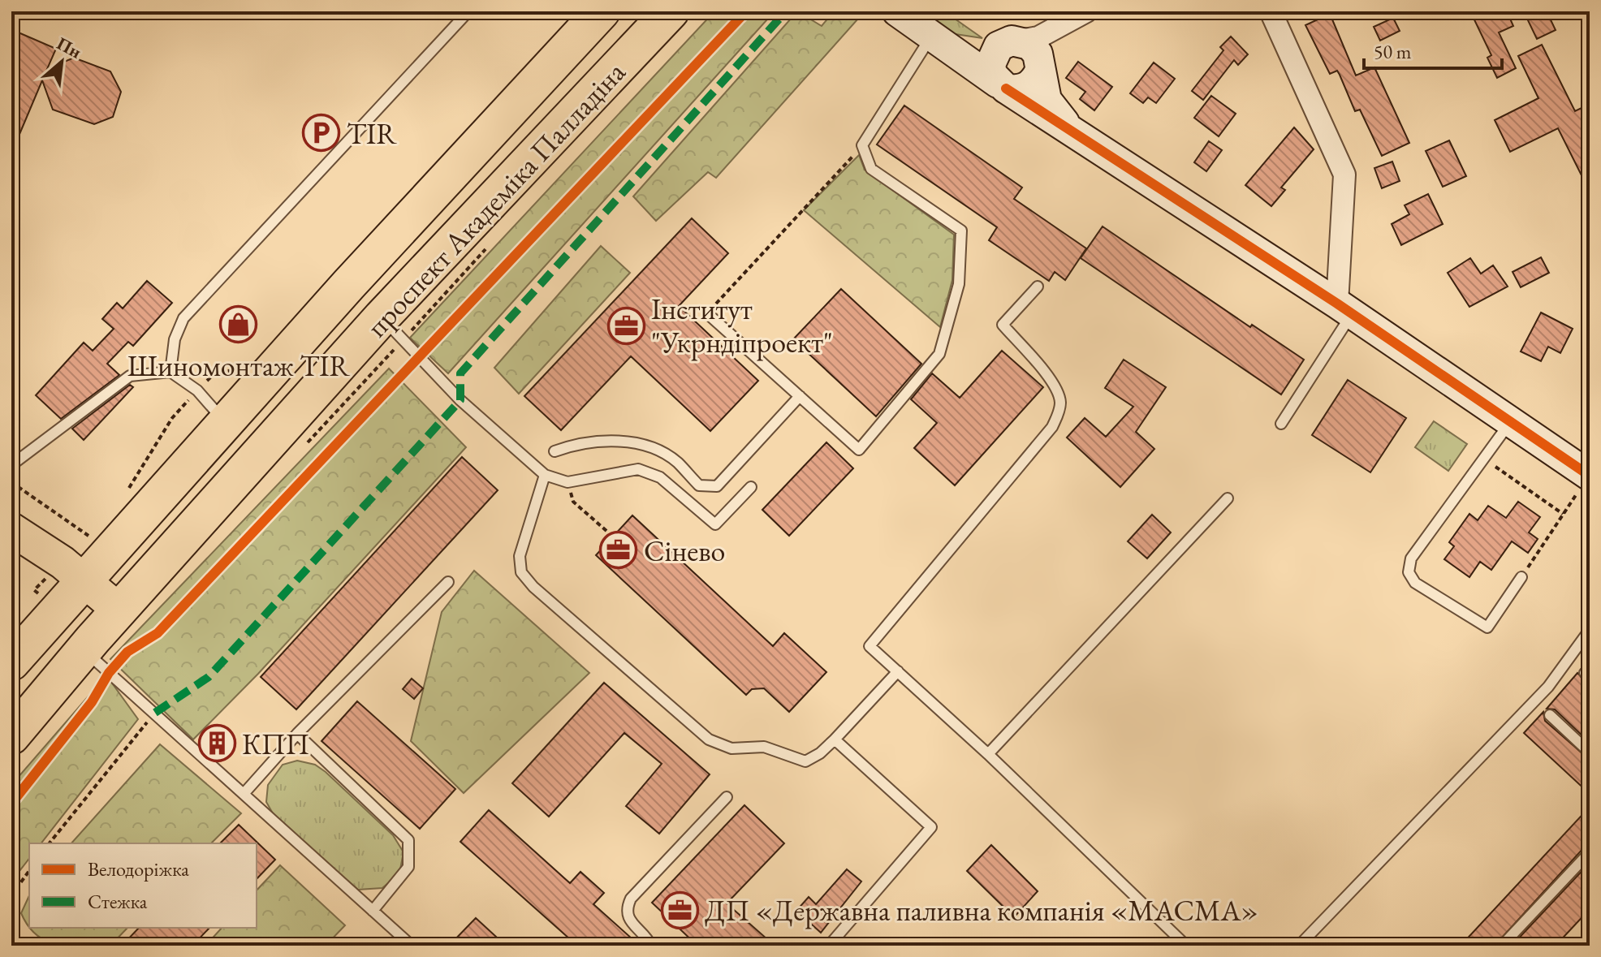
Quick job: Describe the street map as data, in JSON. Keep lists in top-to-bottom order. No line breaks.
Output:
{"streets":{"highway":["проспект Академіка Палладіна"]},"places":{"parking":["TIR"],"shop":["Шиномонтаж TIR"],"office":["Інститут \"Укрндіпроект\"","Сінево","ДП «Державна паливна компанія «МАСМА»"],"building":["КПП"]},"legend":["Велодоріжка","Стежка"],"scale_bar":"50 m","north":"top right"}
